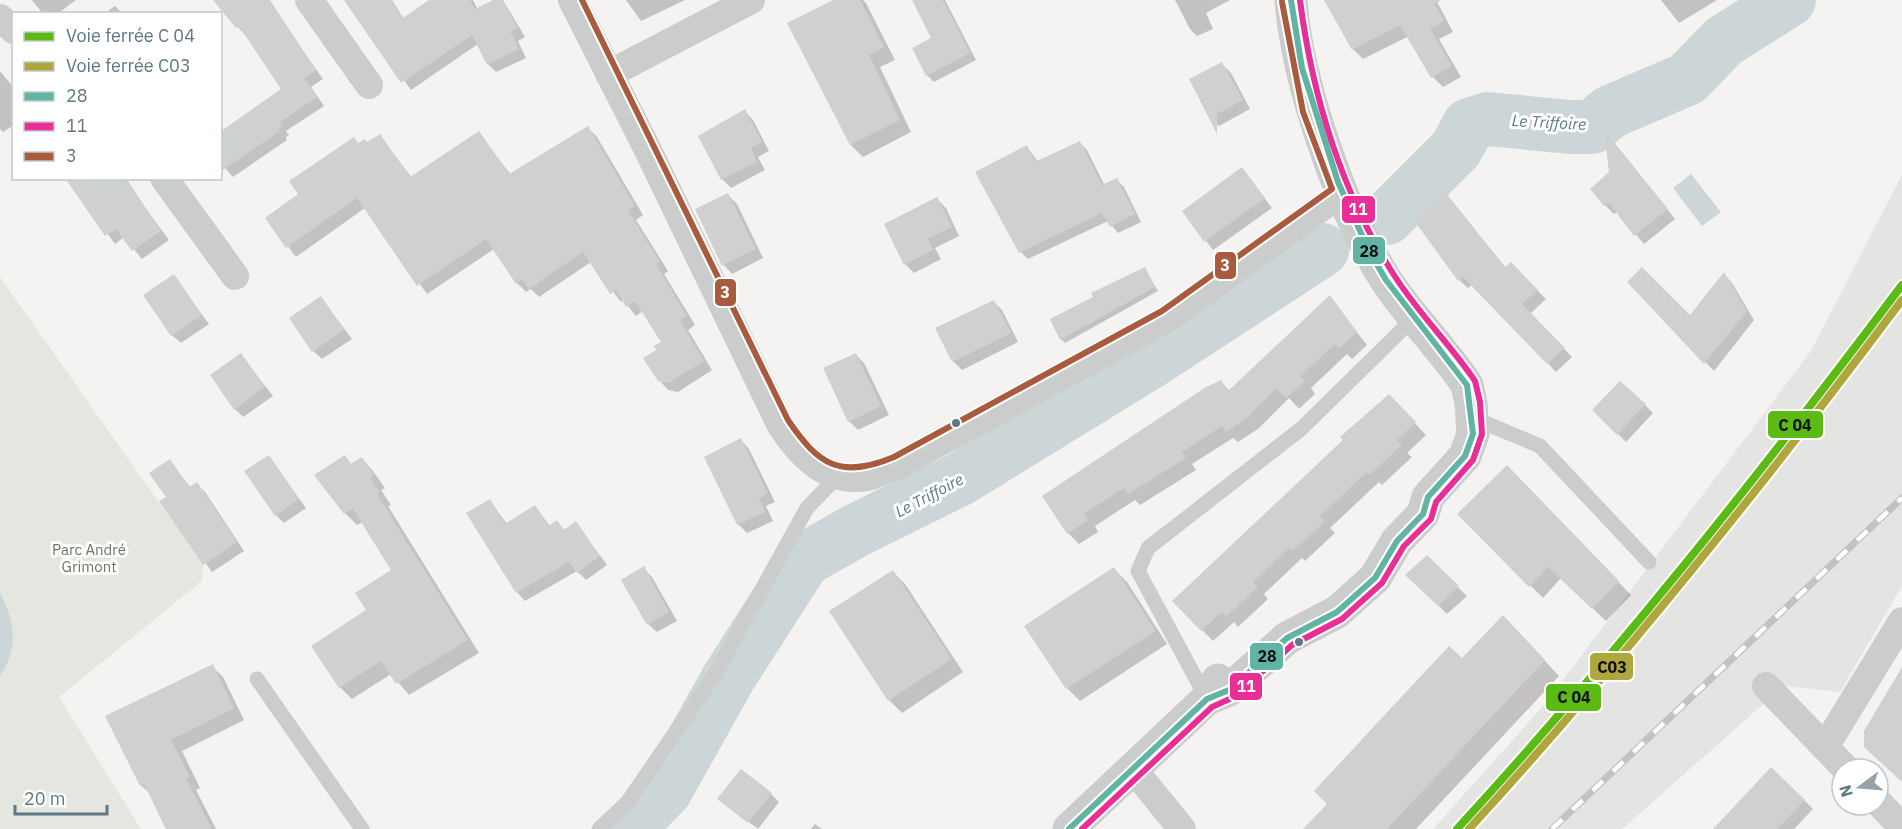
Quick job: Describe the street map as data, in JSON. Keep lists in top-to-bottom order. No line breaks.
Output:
{"water":["Le Triffoire"],"parks":["Parc André Grimont"],"lines":["transit line 28","transit line 11","transit line 3","rail line C03"],"legend":["Voie ferrée C 04","Voie ferrée C03","28","11","3"],"scale_bar":"20 m","north":"left"}
